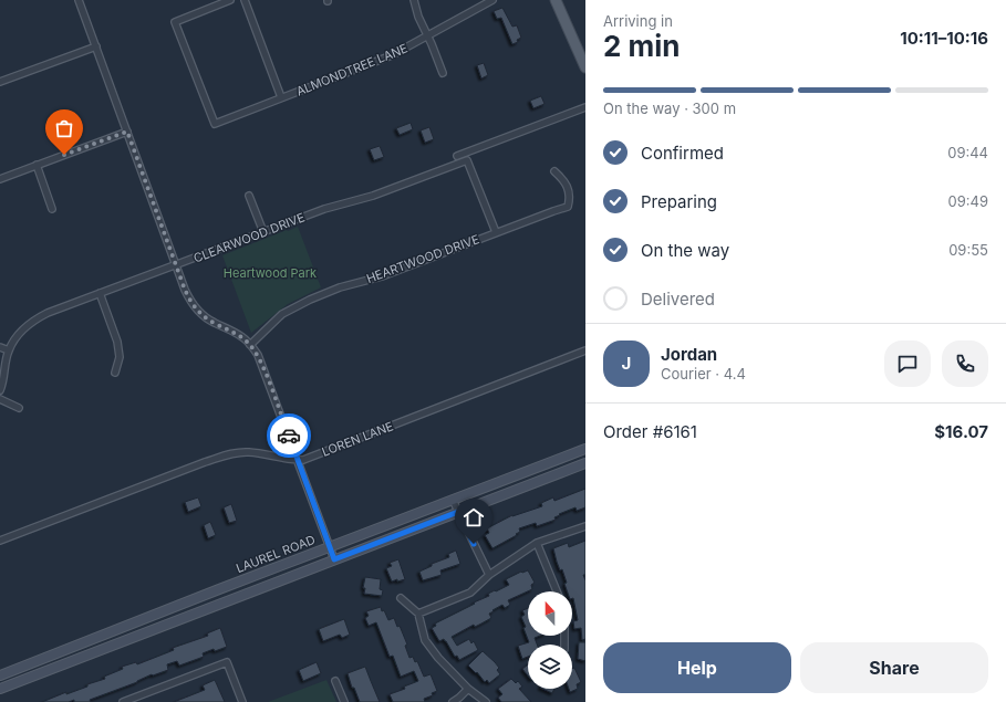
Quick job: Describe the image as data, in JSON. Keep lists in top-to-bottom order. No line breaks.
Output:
{"streets":{"main road":["LAUREL ROAD"],"street":["ALMONDTREE LANE","CLEARWOOD DRIVE","HEARTWOOD DRIVE","LOREN LANE"]},"crossings":[["CLEARWOOD DRIVE","HEARTWOOD DRIVE"]],"parks":["Heartwood Park"],"north":"top","page":{"heading":["2 min","Arriving in","10:11–10:16"],"panel":["Jordan","Courier · 4.4","Order #6161","$16.07"],"bar":"On the way · 300 m","list":[["Confirmed","09:44"],["Preparing","09:49"],["On the way","09:55"],"Delivered"],"round":"J","buttons":["Help","Share"]}}
